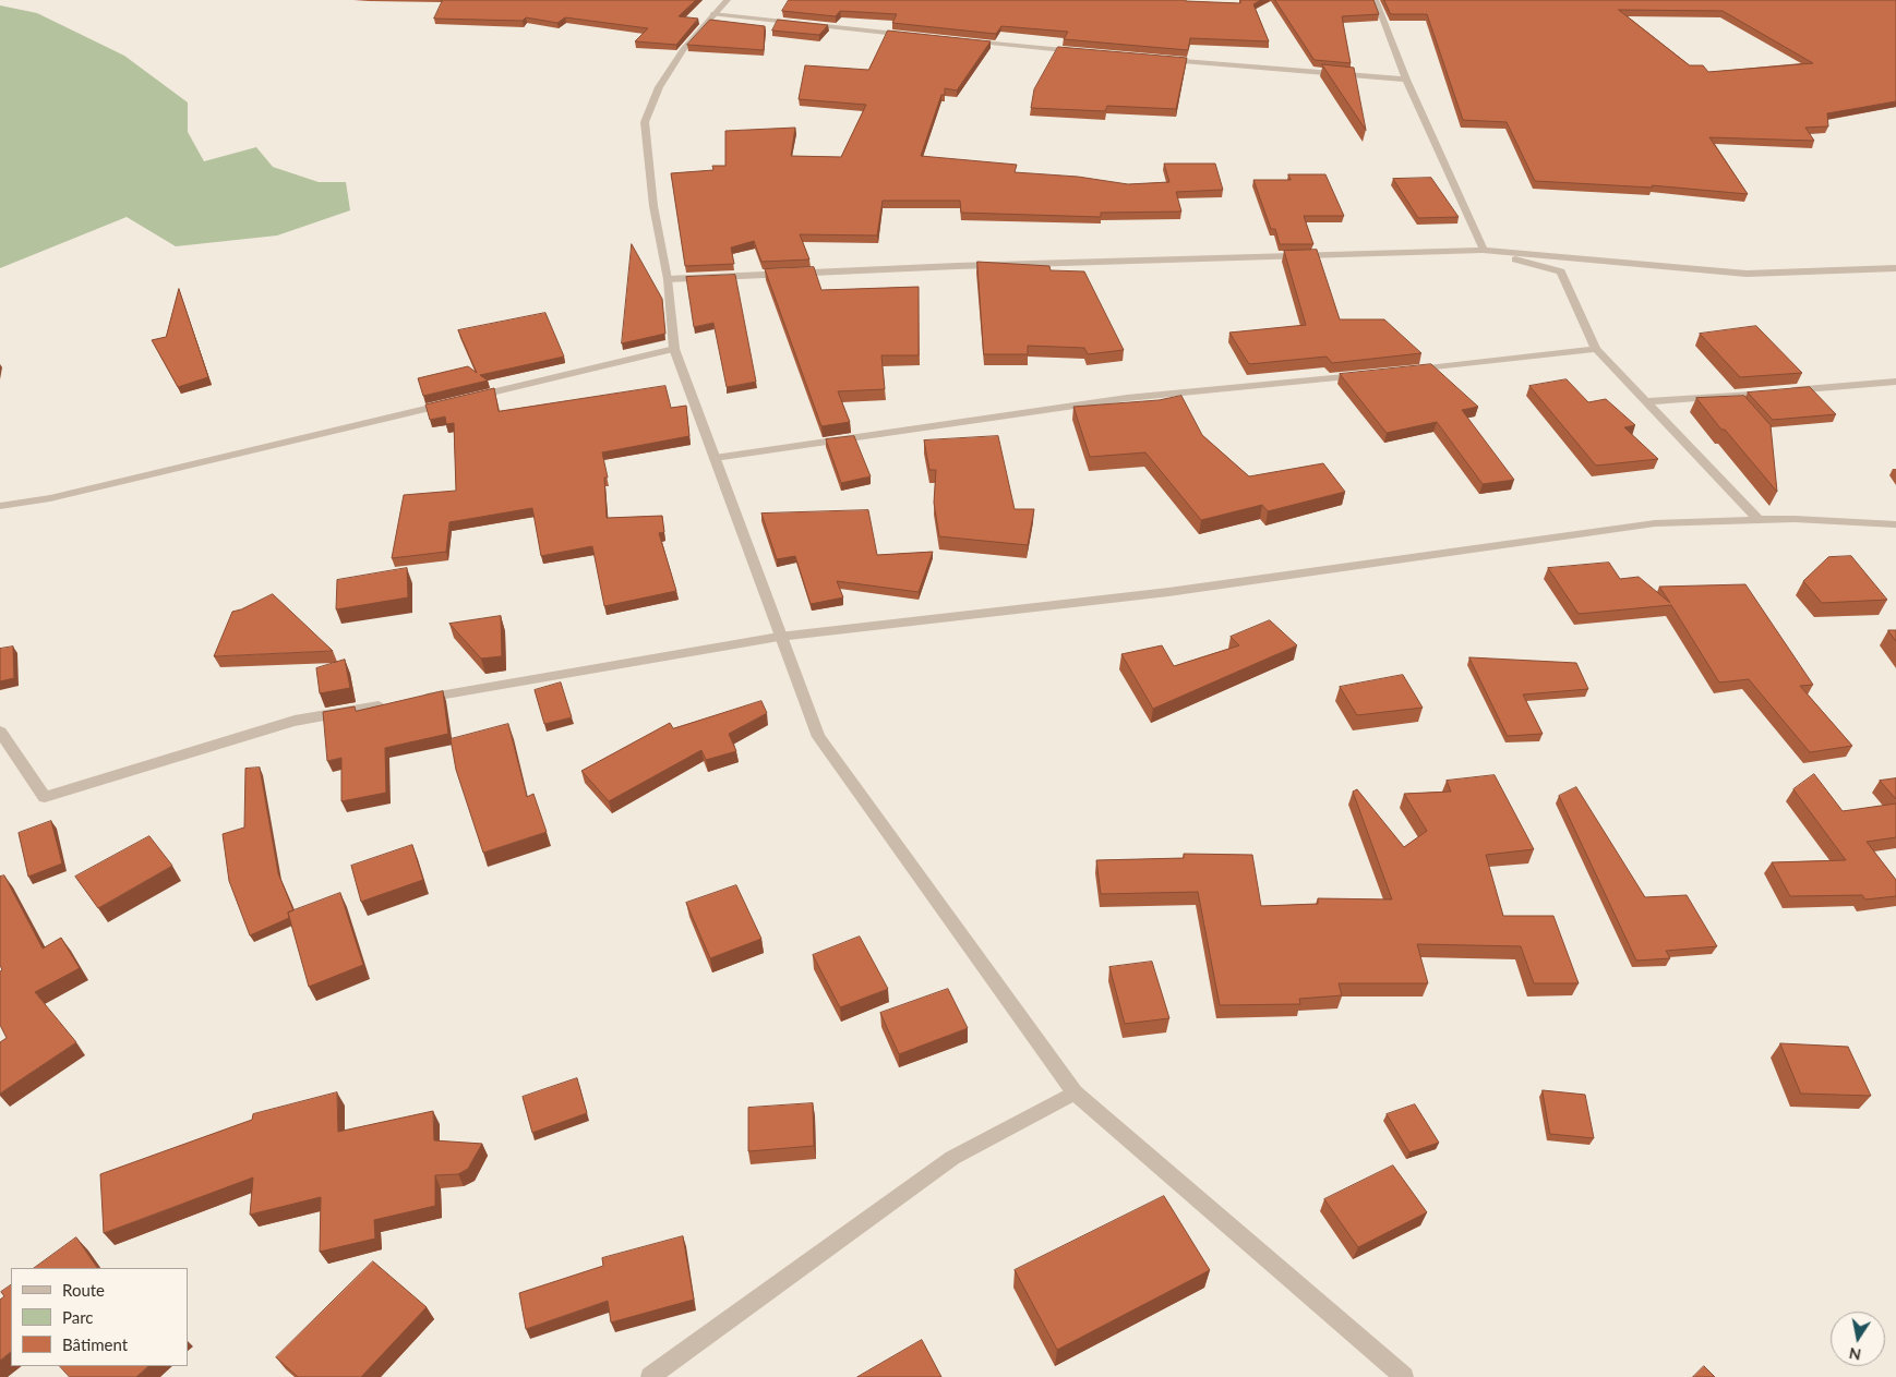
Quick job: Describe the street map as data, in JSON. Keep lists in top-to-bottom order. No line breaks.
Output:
{"legend":["Route","Parc","Bâtiment"],"north":"bottom"}
